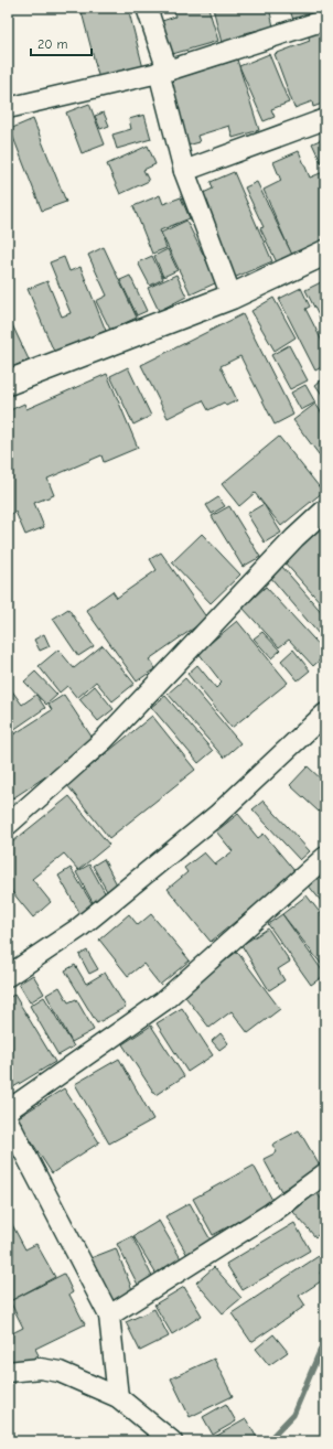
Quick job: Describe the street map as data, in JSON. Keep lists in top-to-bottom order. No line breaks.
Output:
{"scale_bar":"20 m"}
